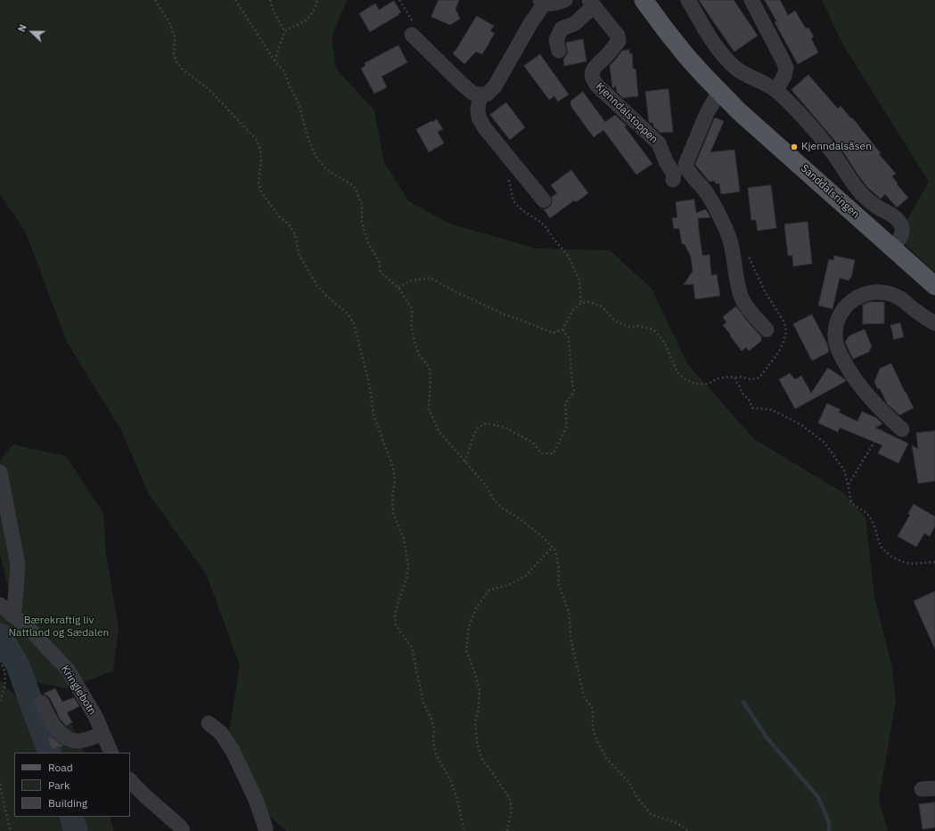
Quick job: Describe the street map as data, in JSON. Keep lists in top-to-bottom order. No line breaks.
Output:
{"streets":{"main road":["Sanddalsringen"],"street":["Kjenndalstoppen","Kringlebotn"]},"parks":["Bærekraftig liv Nattland og Sædalen"],"places":["Kjenndalsåsen"],"legend":["Road","Park","Building"],"north":"left"}
